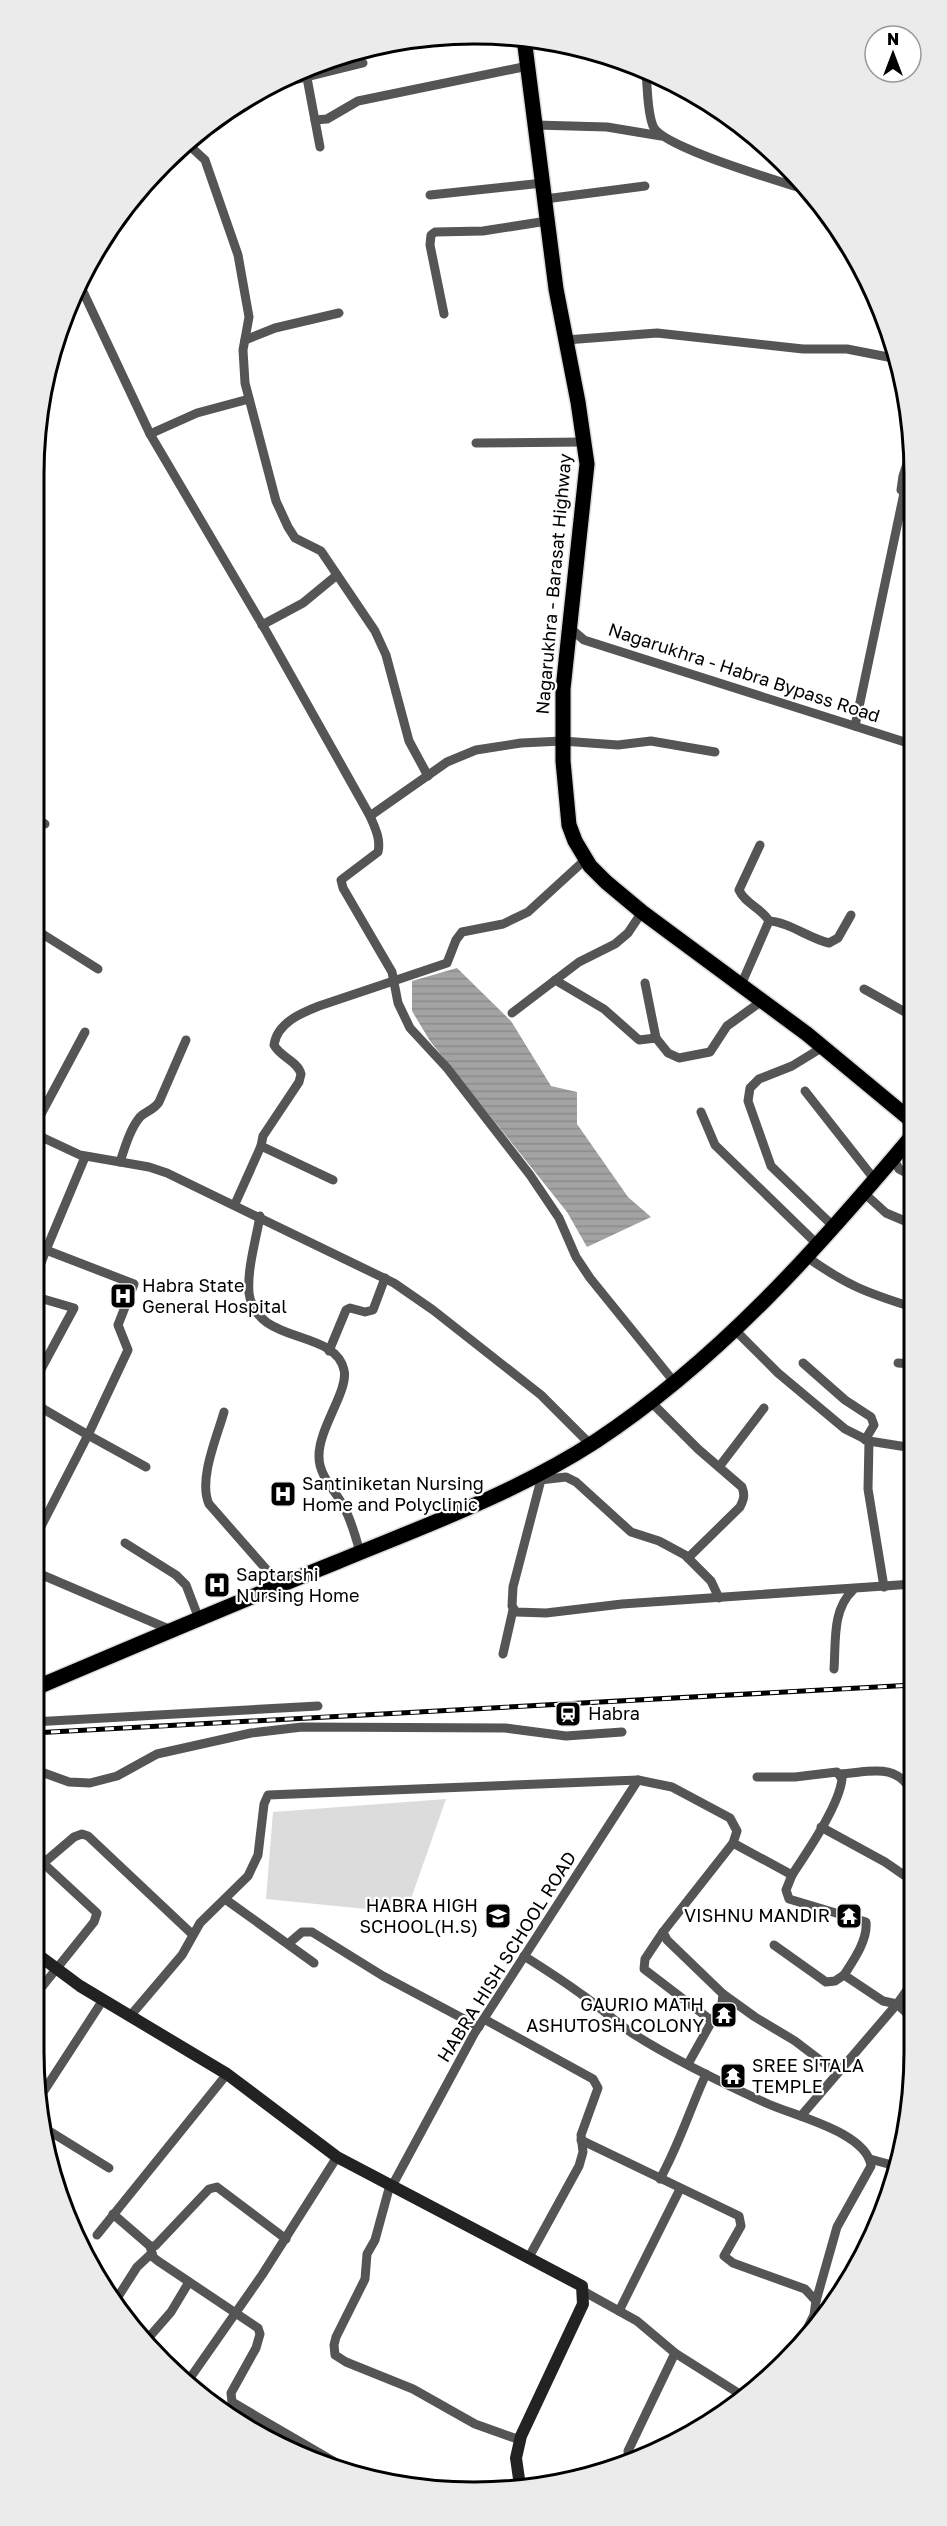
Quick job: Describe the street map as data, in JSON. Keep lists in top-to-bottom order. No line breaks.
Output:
{"streets":{"main road":["Nagarukhra - Barasat Highway"],"street":["Nagarukhra - Habra Bypass Road","HABRA HISH SCHOOL ROAD"]},"crossings":[["Nagarukhra - Barasat Highway","Nagarukhra - Habra Bypass Road"]],"places":{"hospital":["Habra State General Hospital","Santiniketan Nursing Home and Polyclinic","Saptarshi Nursing Home"],"station":["Habra"],"school or university":["HABRA HIGH SCHOOL(H.S)"],"temple":["VISHNU MANDIR","GAURIO MATH ASHUTOSH COLONY","SREE SITALA TEMPLE"]},"north":"top"}
